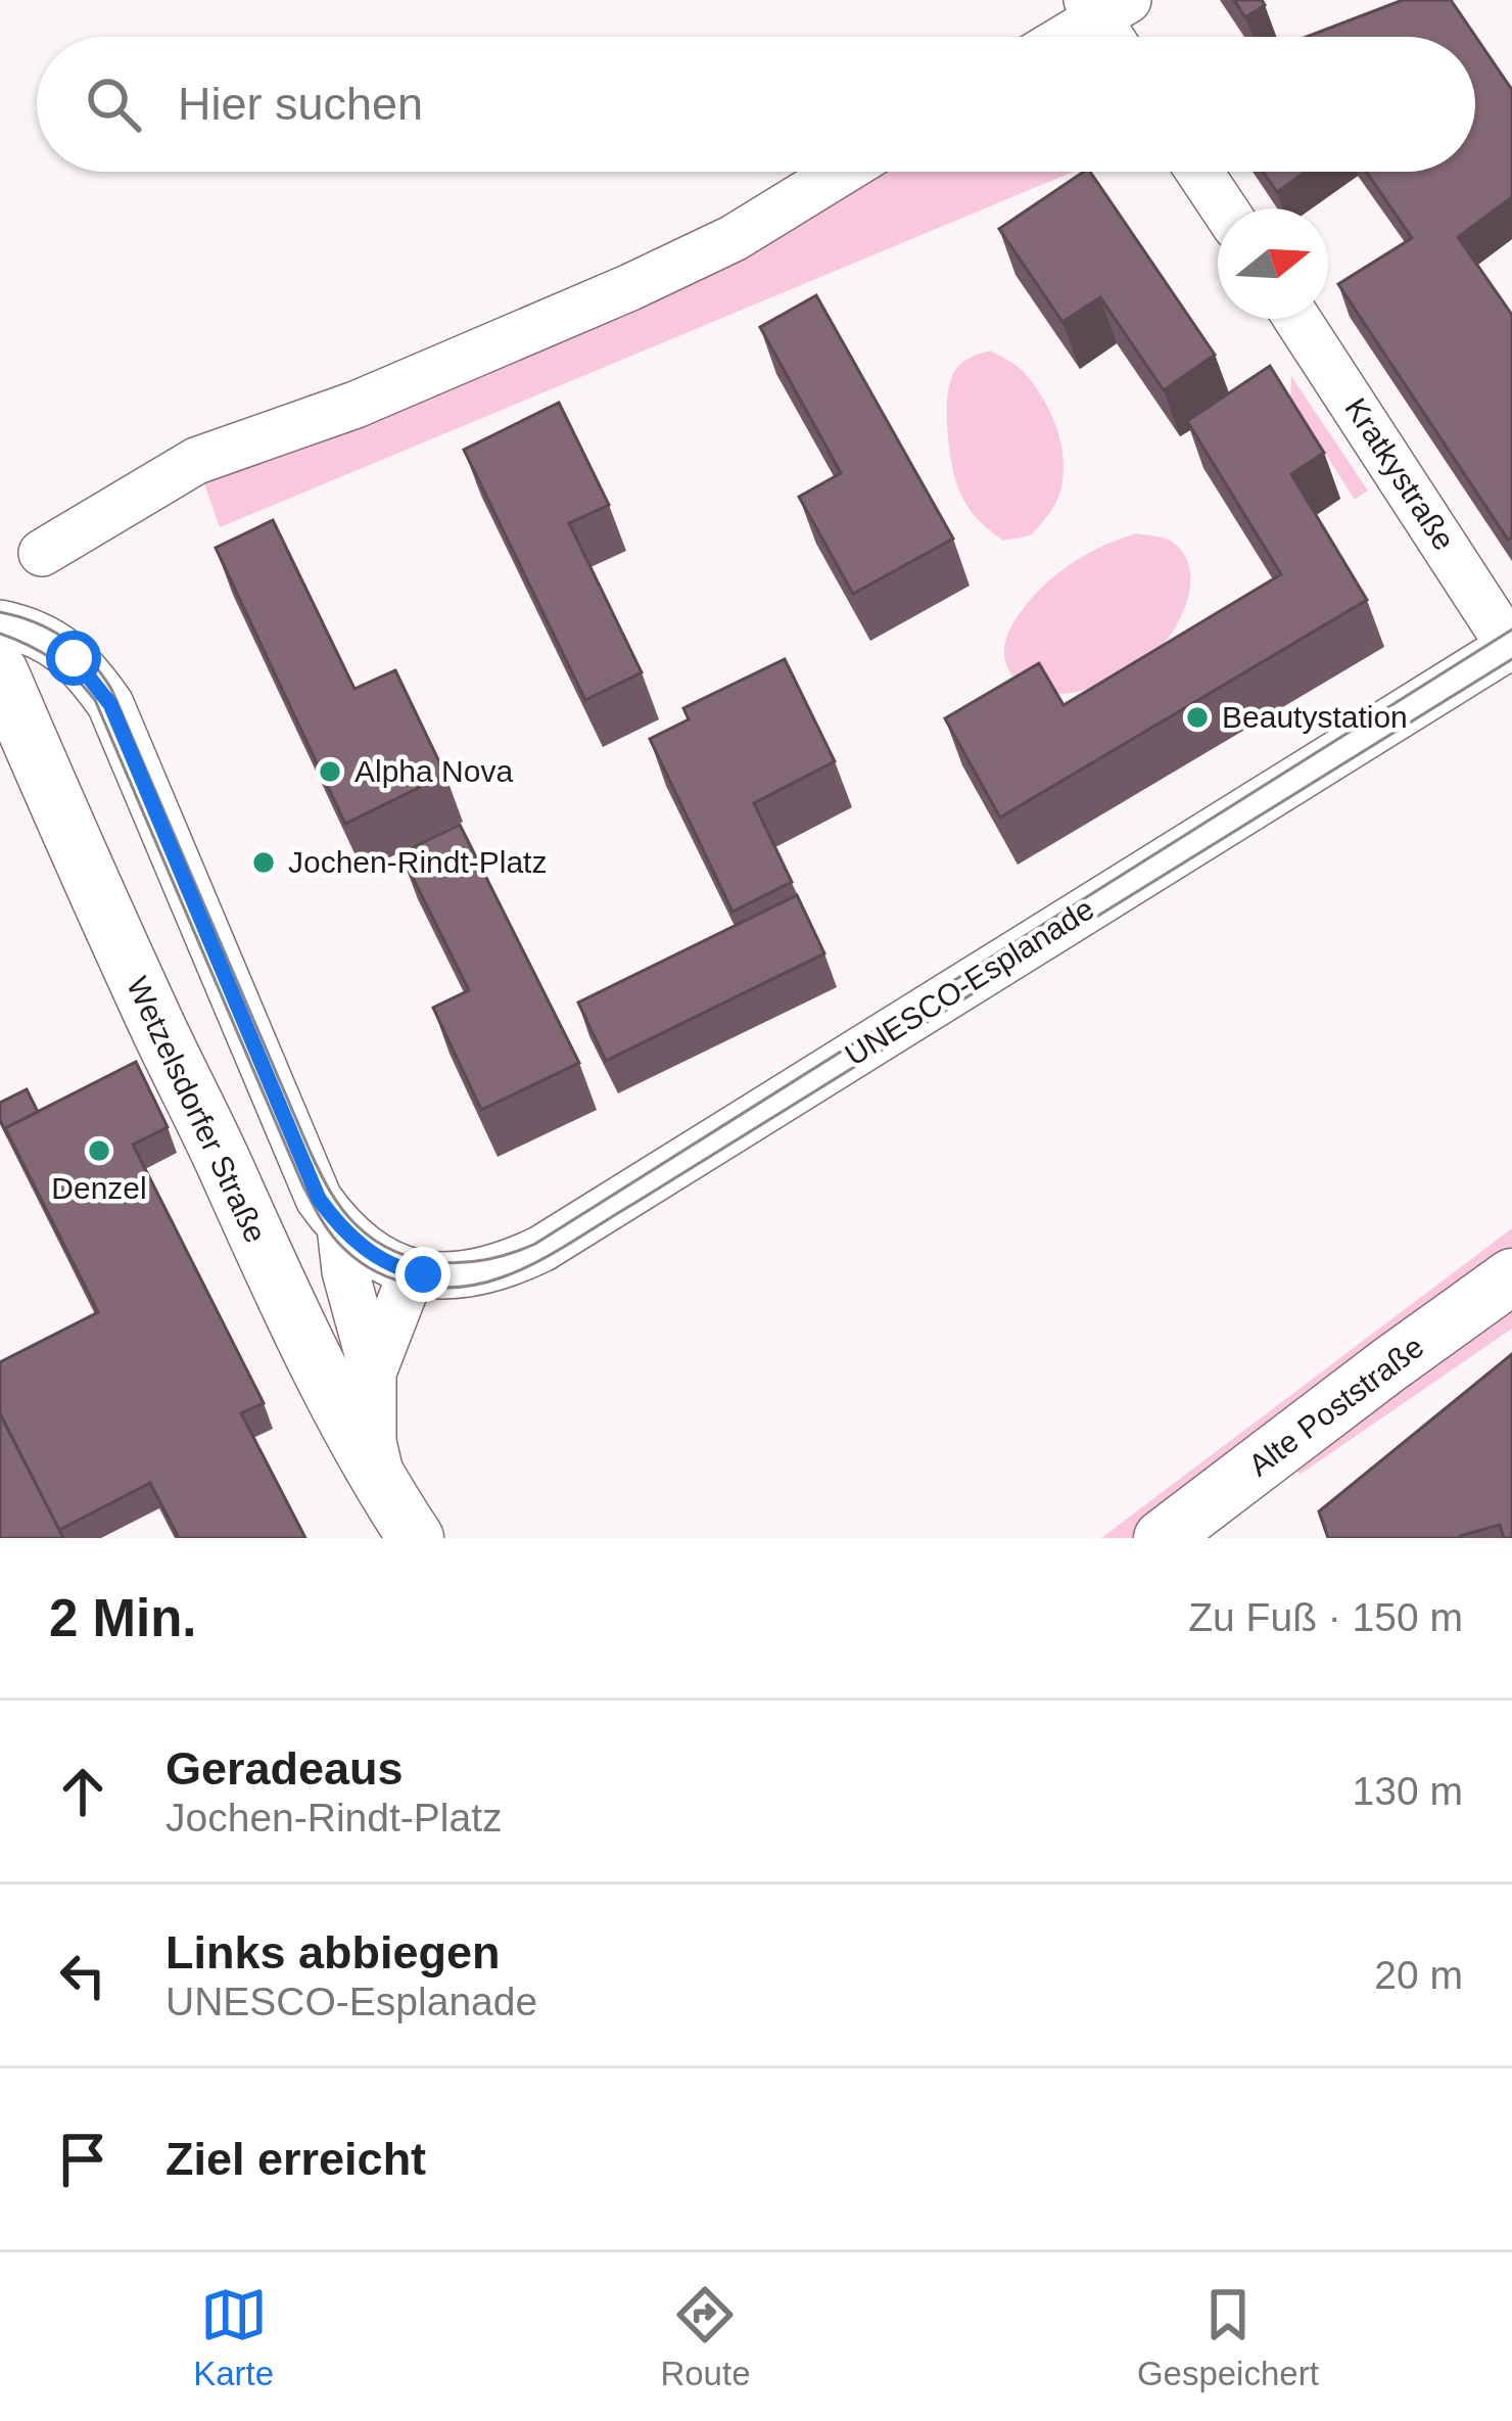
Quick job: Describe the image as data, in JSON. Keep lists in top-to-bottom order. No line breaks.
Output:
{"streets":{"main road":["Wetzelsdorfer Straße","Alte Poststraße"],"street":["Kratkystraße","UNESCO-Esplanade"]},"crossings":[["Kratkystraße","UNESCO-Esplanade"]],"places":["Beautystation","Alpha Nova","Jochen-Rindt-Platz","Denzel"],"north":"right","page":{"search":"Hier suchen","heading":["2 Min.","Zu Fuß · 150 m"],"list":[["Geradeaus","Jochen-Rindt-Platz","130 m"],["Links abbiegen","UNESCO-Esplanade","20 m"],"Ziel erreicht"],"nav":["Karte","Route","Gespeichert"]}}
